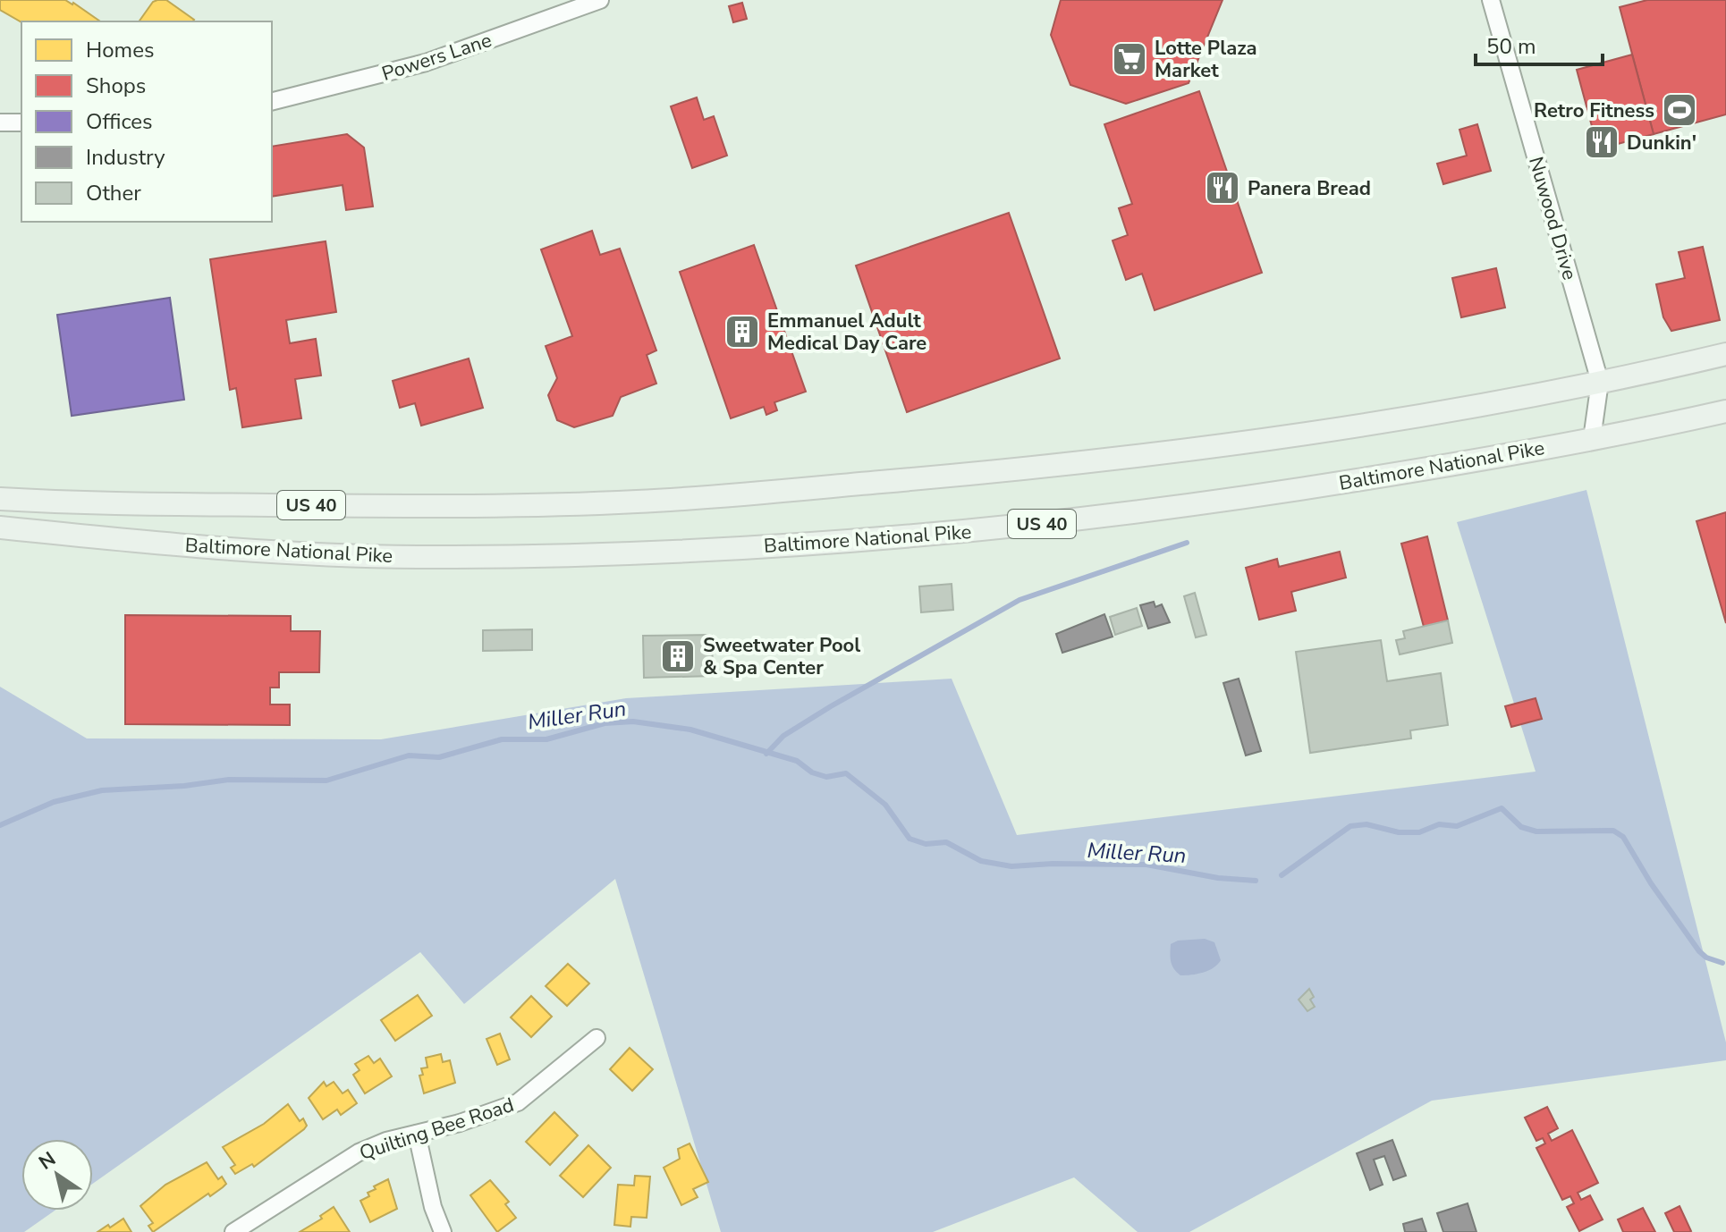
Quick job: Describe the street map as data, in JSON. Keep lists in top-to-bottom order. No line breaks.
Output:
{"streets":{"main road":["Baltimore National Pike","US 40"],"street":["Powers Lane","Nuwood Drive","Quilting Bee Road"]},"crossings":[["Nuwood Drive","Baltimore National Pike"]],"water":["Miller Run"],"places":{"supermarket":["Lotte Plaza Market"],"sports":["Retro Fitness"],"restaurant":["Dunkin'","Panera Bread"],"building":["Emmanuel Adult Medical Day Care","Sweetwater Pool & Spa Center"]},"legend":["Homes","Shops","Offices","Industry","Other"],"scale_bar":"50 m","north":"top left"}
